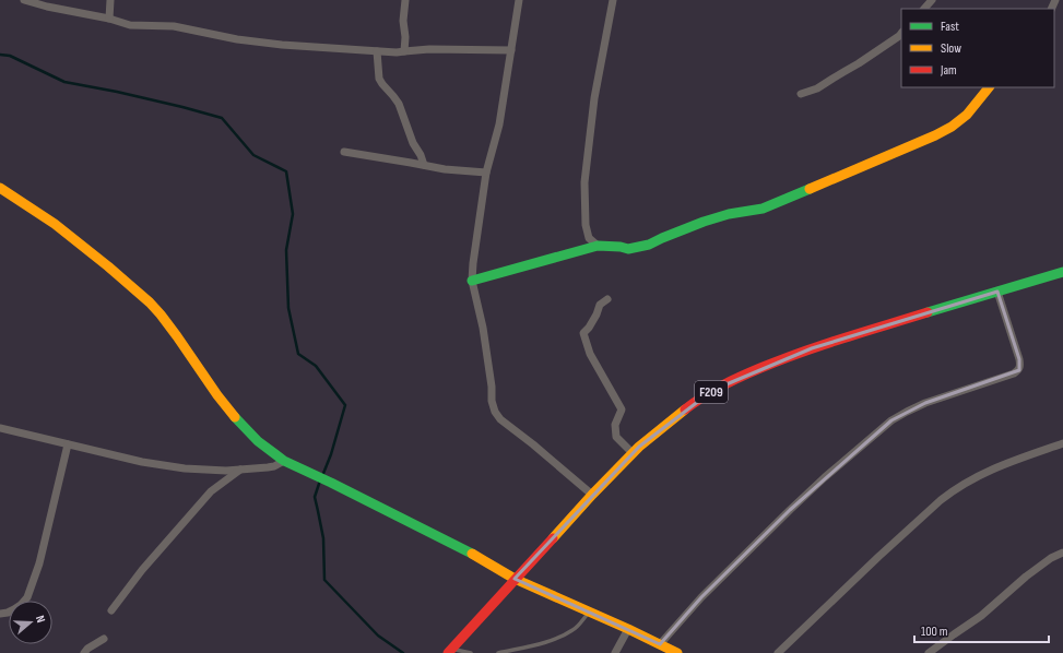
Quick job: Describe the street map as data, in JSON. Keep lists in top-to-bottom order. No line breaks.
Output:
{"streets":{"main road":["F209"]},"legend":["Fast","Slow","Jam"],"scale_bar":"100 m","north":"right"}
